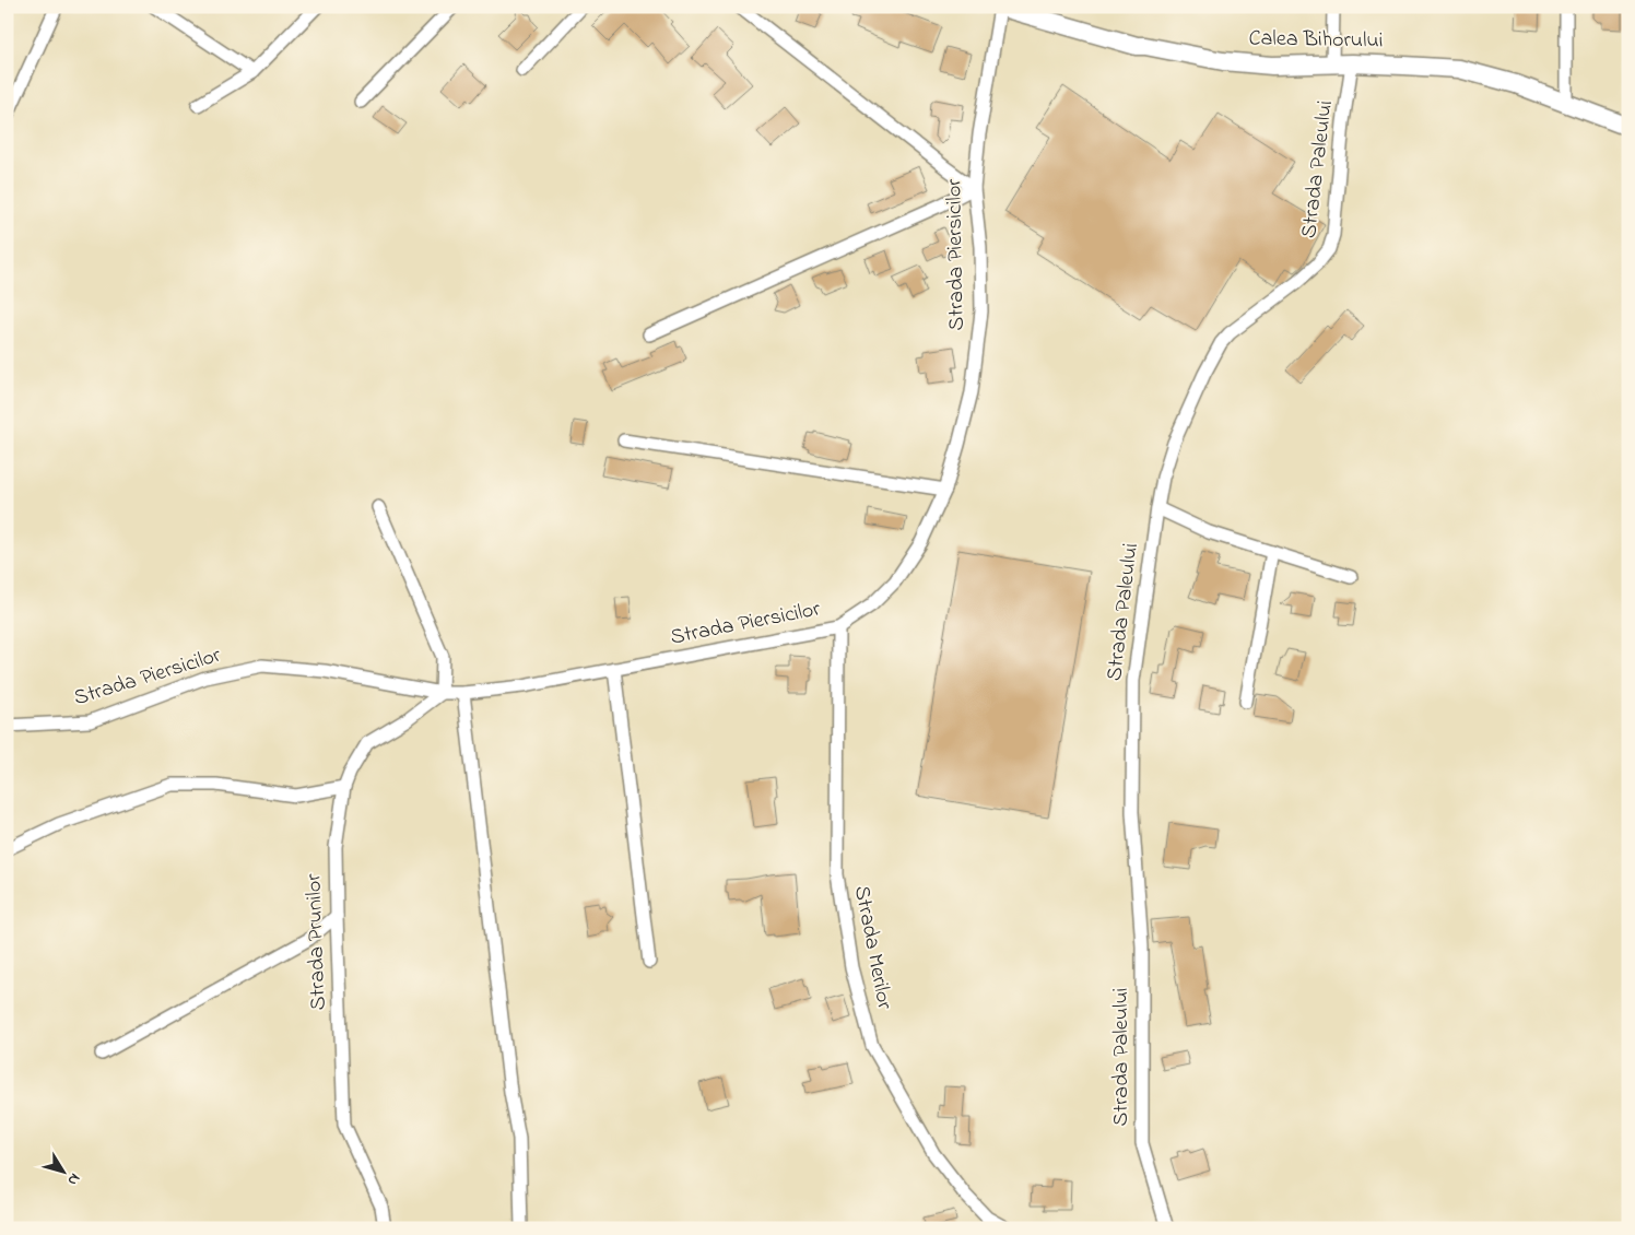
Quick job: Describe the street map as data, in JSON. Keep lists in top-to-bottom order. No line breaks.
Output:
{"streets":{"main road":["Calea Bihorului"],"street":["Strada Paleului","Strada Piersicilor","Strada Prunilor","Strada Merilor"]},"crossings":[["Calea Bihorului","Strada Paleului"],["Calea Bihorului","Strada Piersicilor"],["Strada Piersicilor","Strada Prunilor"],["Strada Piersicilor","Strada Merilor"]],"north":"bottom right"}
